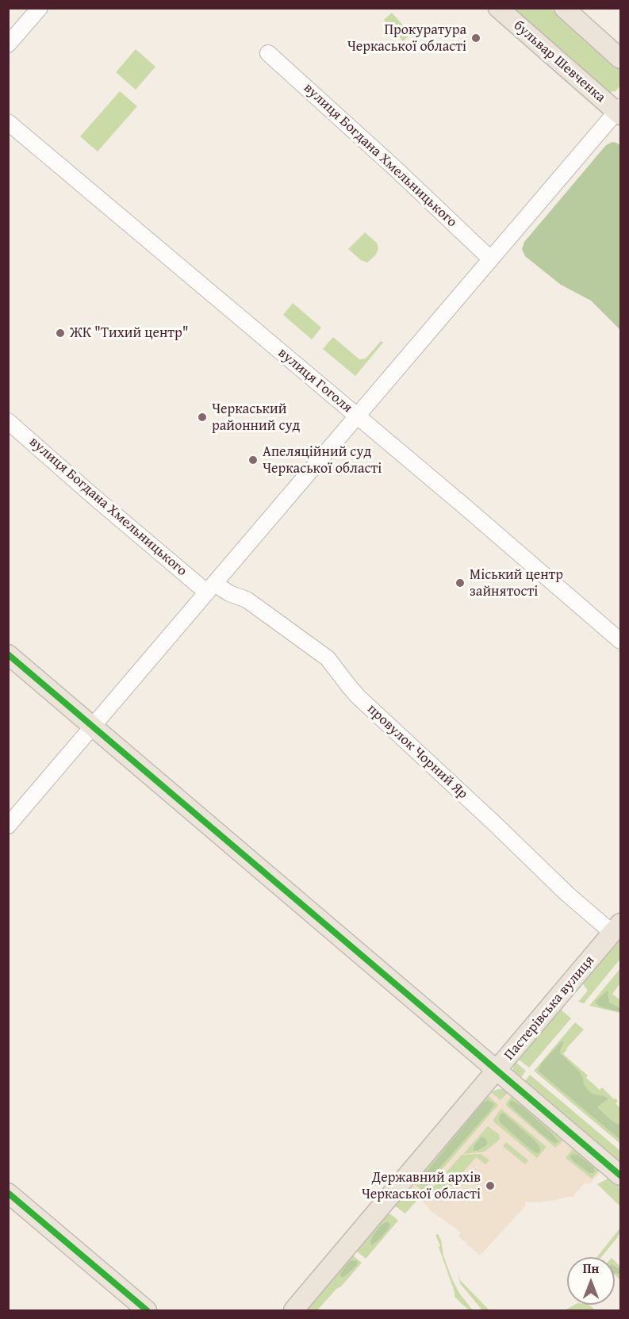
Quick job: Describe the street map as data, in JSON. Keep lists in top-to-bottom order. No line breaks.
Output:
{"streets":{"main road":["бульвар Шевченка","Пастерівська вулиця"],"street":["вулиця Богдана Хмельницького","вулиця Гоголя","провулок Чорний Яр"]},"crossings":[["вулиця Богдана Хмельницького","провулок Чорний Яр"],["провулок Чорний Яр","Пастерівська вулиця"]],"places":["Прокуратура Черкаської області","ЖК \"Тихий центр\"","Черкаський районний суд","Апеляційний суд Черкаської області","Міський центр зайнятості","Державний архів Черкаської області"],"north":"top"}
